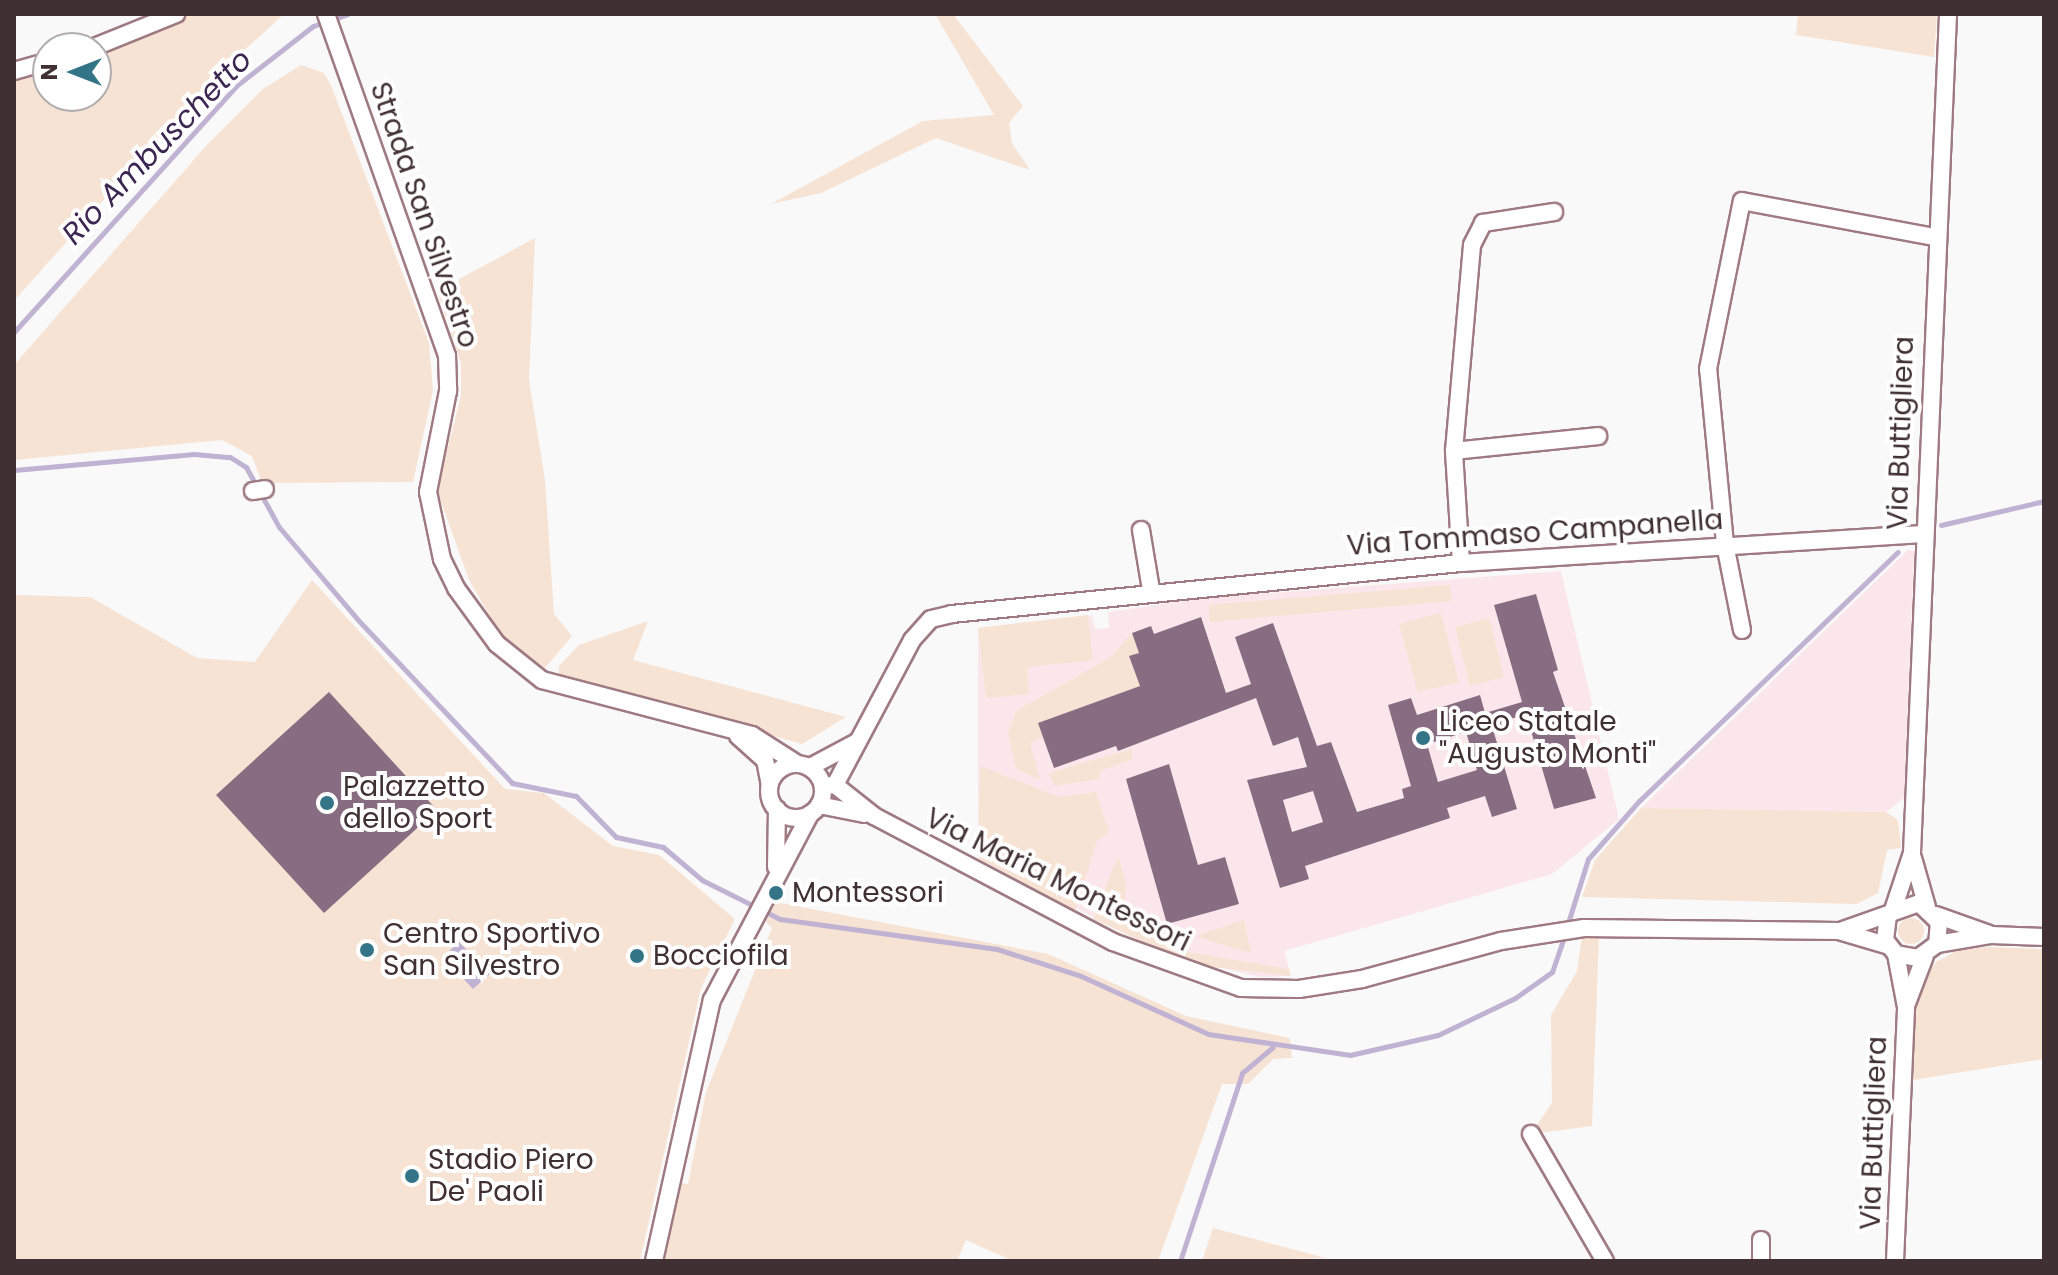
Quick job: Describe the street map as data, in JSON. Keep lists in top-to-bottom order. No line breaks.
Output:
{"streets":{"street":["Strada San Silvestro","Via Buttigliera","Via Tommaso Campanella","Via Maria Montessori"]},"crossings":[["Strada San Silvestro","Via Tommaso Campanella"],["Strada San Silvestro","Via Maria Montessori"],["Via Buttigliera","Via Tommaso Campanella"],["Via Buttigliera","Via Maria Montessori"],["Via Tommaso Campanella","Via Maria Montessori"]],"water":["Rio Ambuschetto"],"places":["Liceo Statale \"Augusto Monti\"","Palazzetto dello Sport","Montessori","Centro Sportivo San Silvestro","Bocciofila","Stadio Piero De' Paoli"],"north":"left"}
